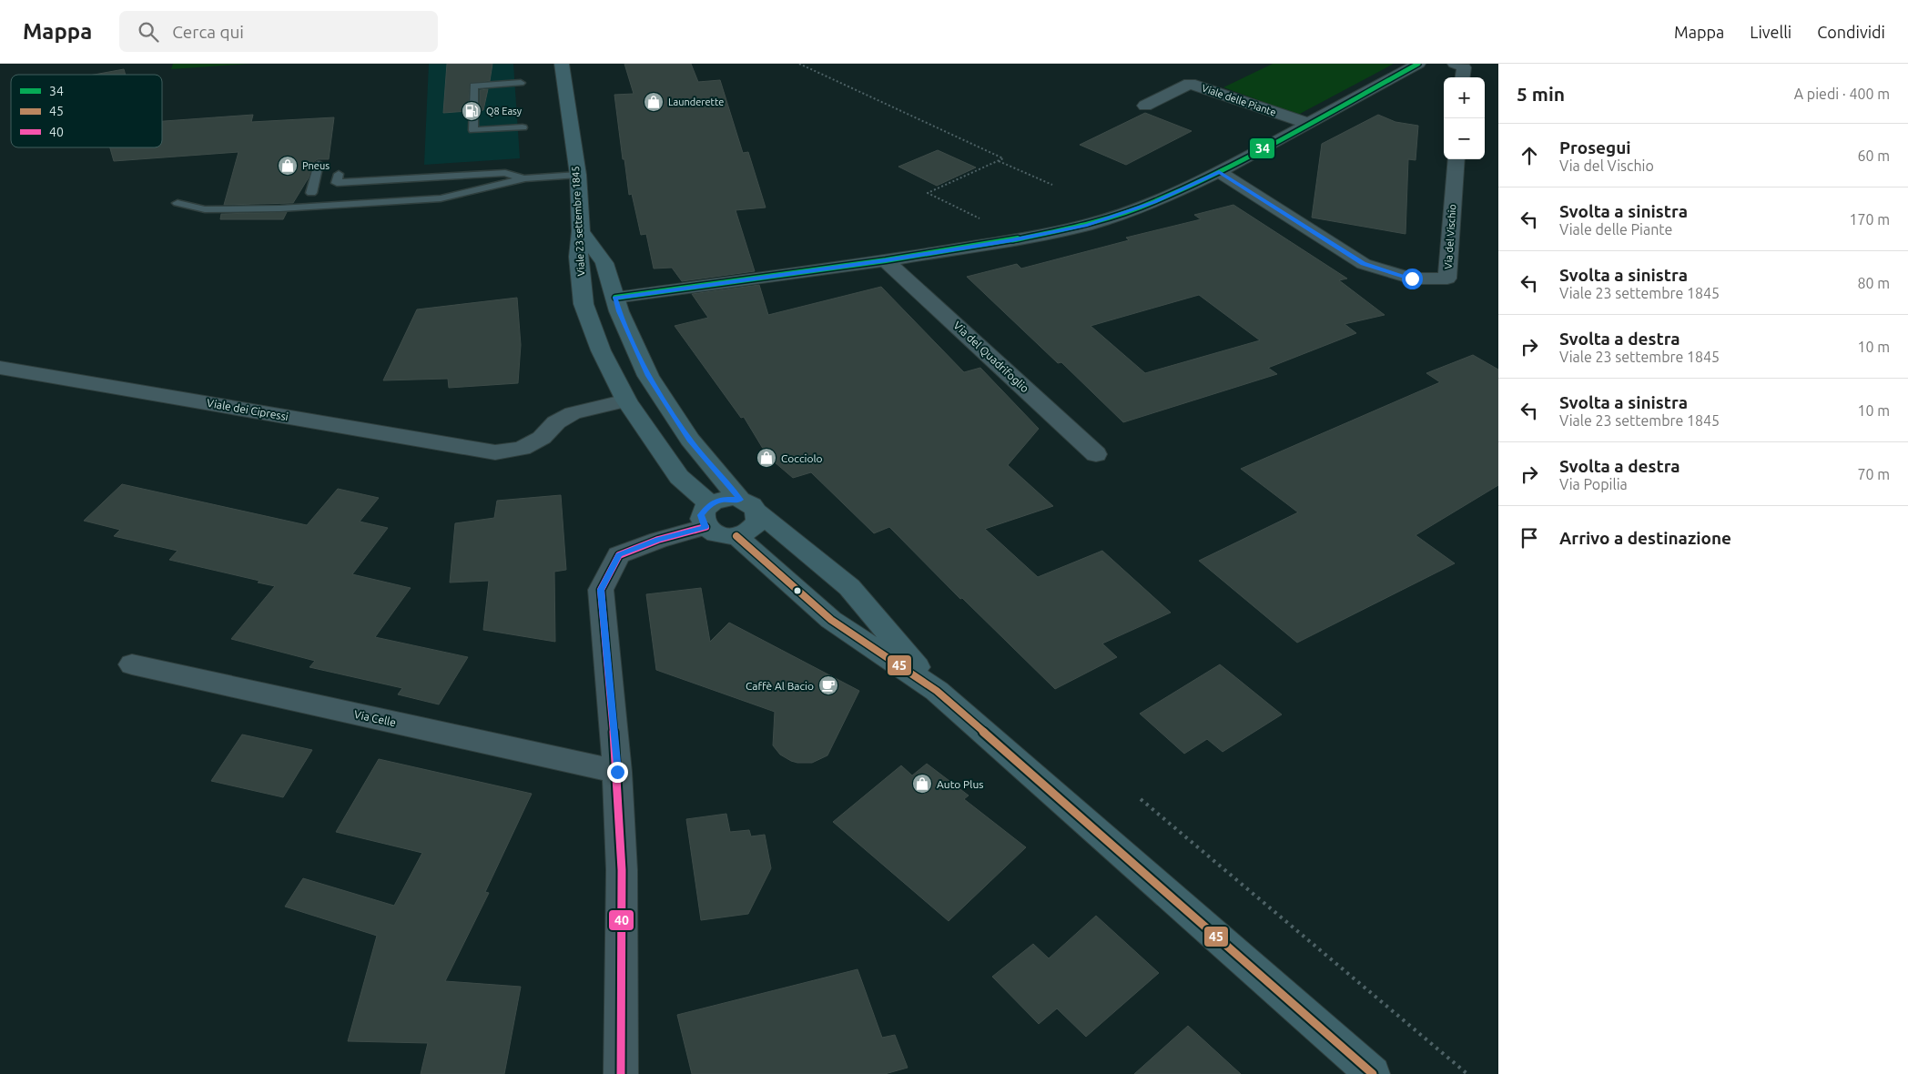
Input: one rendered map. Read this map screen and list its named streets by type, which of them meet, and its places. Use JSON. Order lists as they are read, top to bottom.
{
  "streets": {
    "main road": ["Viale 23 settembre 1845"],
    "street": [
      "Viale delle Piante",
      "Via del Vischio",
      "Via del Quadrifoglio",
      "Viale dei Cipressi",
      "Via Celle"
    ]
  },
  "crossings": [
    ["Viale 23 settembre 1845", "Viale dei Cipressi"]
  ],
  "places": {
    "shop": [
      "Launderette",
      "Pneus",
      "Cocciolo",
      "Auto Plus"
    ],
    "fuel station": ["Q8 Easy"],
    "cafe": ["Caffè Al Bacio"]
  },
  "lines": ["transit line 34", "transit line 40", "transit line 45"],
  "legend": ["34", "45", "40"],
  "page": {
    "header": "Mappa",
    "search": "Cerca qui",
    "nav": ["Mappa", "Livelli", "Condividi"],
    "heading": ["5 min", "A piedi · 400 m"],
    "map_buttons": ["+", "−"],
    "list": [
      ["Prosegui", "Via del Vischio", "60 m"],
      ["Svolta a sinistra", "Viale delle Piante", "170 m"],
      ["Svolta a sinistra", "Viale 23 settembre 1845", "80 m"],
      ["Svolta a destra", "Viale 23 settembre 1845", "10 m"],
      ["Svolta a sinistra", "Viale 23 settembre 1845", "10 m"],
      ["Svolta a destra", "Via Popilia", "70 m"],
      "Arrivo a destinazione"
    ]
  }
}
